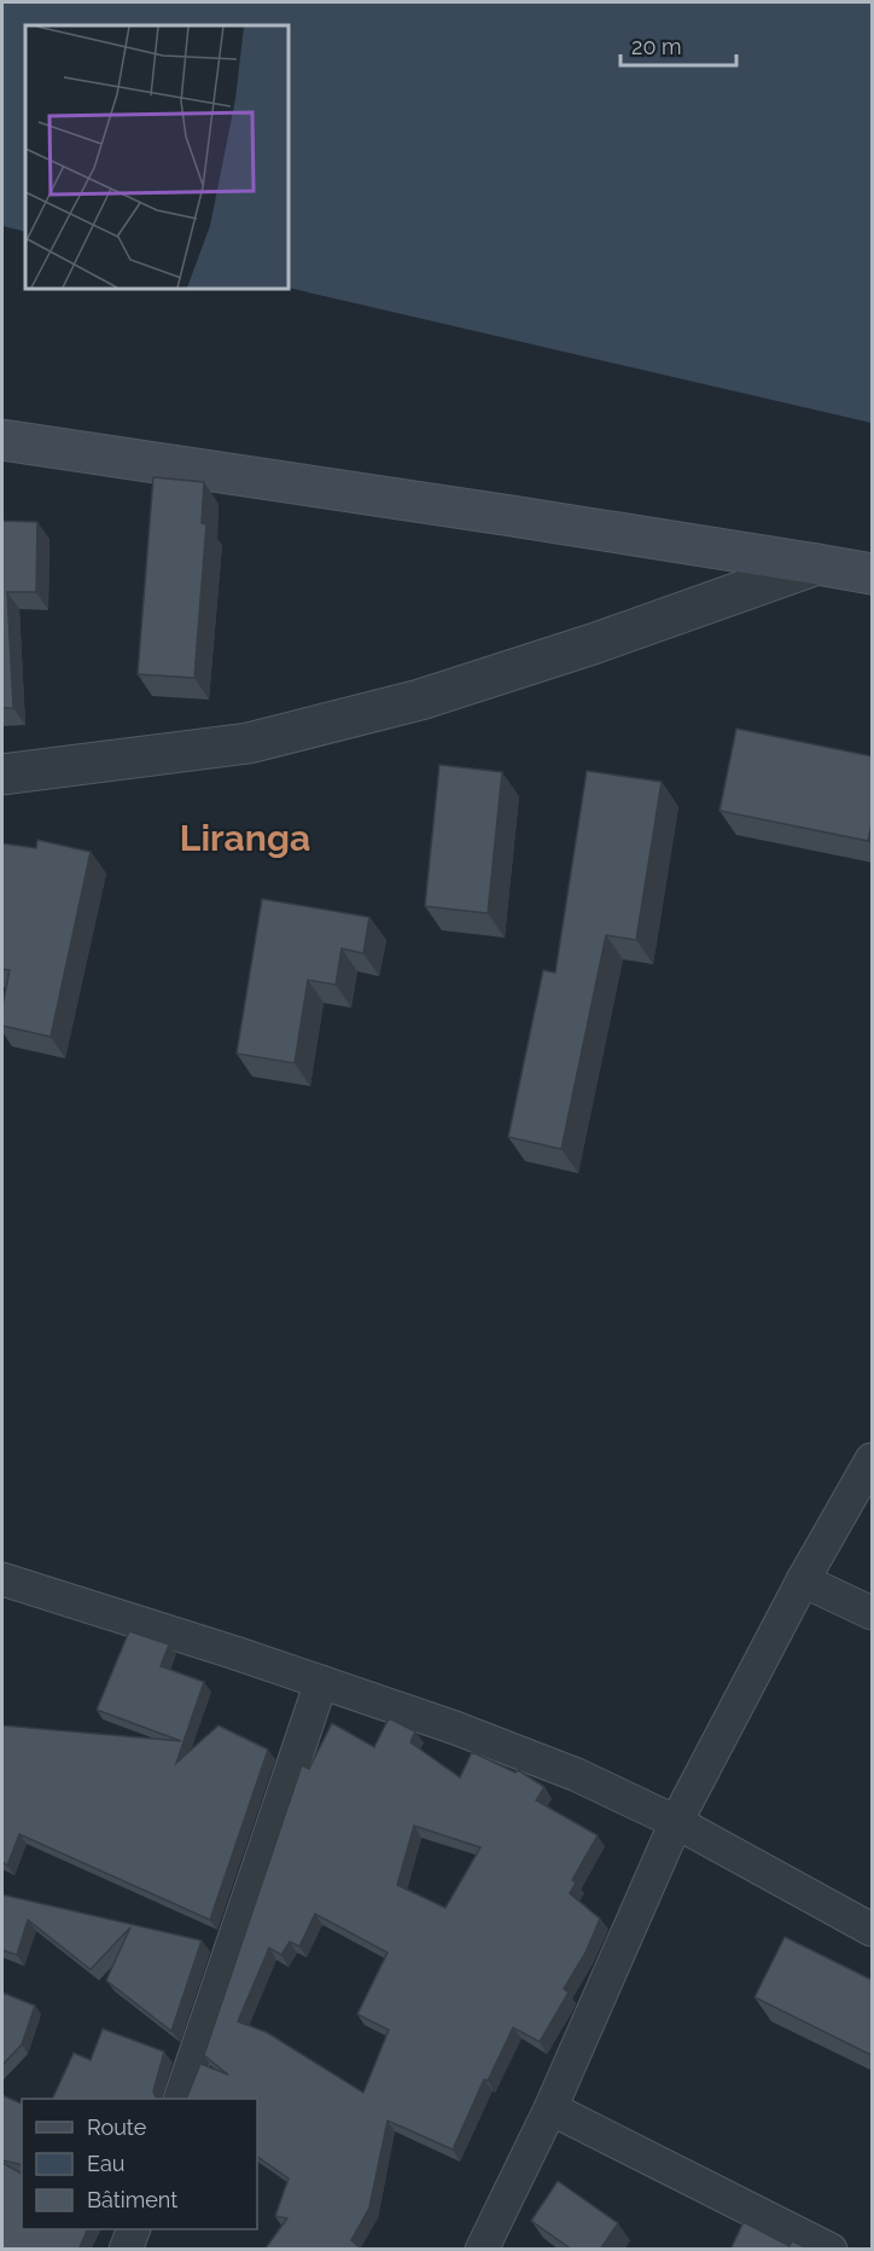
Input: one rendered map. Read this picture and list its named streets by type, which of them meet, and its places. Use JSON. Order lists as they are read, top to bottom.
{
  "districts": ["Liranga"],
  "legend": ["Route", "Eau", "Bâtiment"],
  "scale_bar": "20 m"
}
